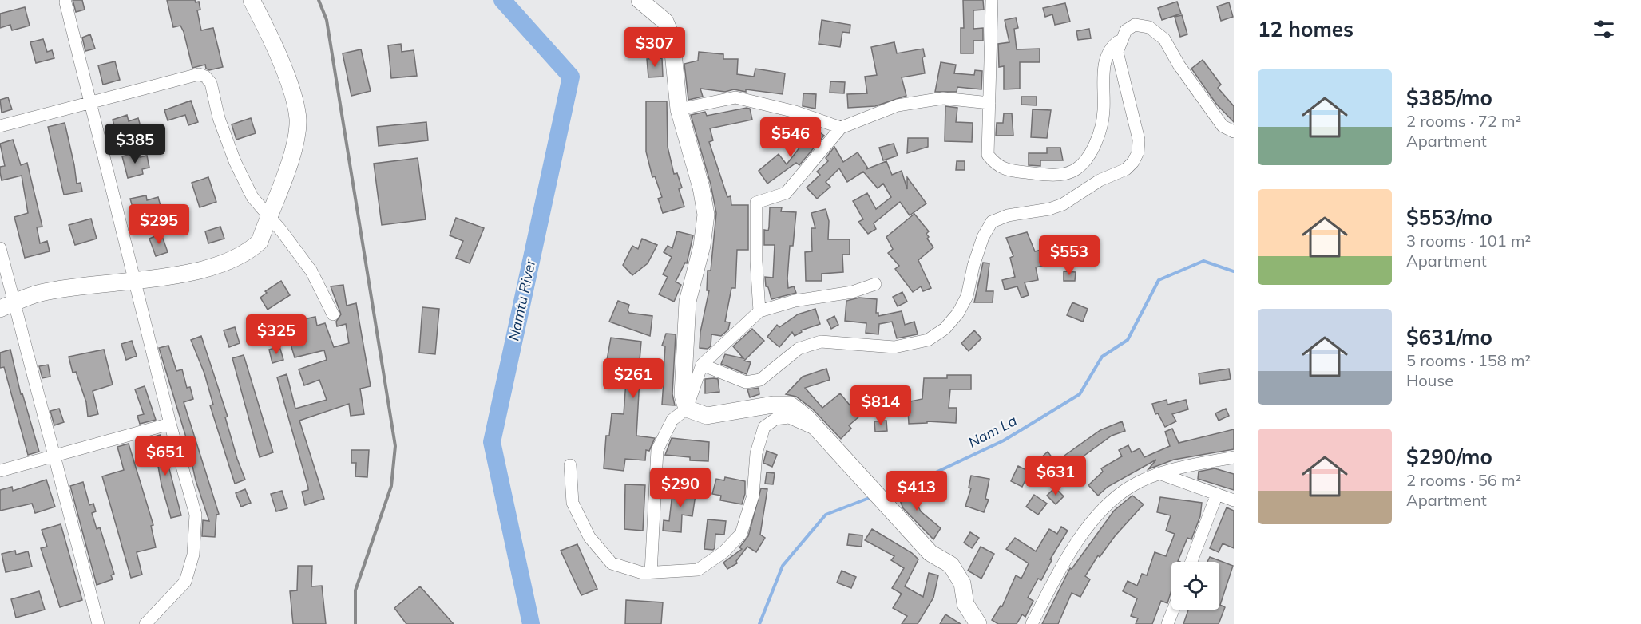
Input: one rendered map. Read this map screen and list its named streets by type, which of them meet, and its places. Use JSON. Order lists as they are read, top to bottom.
{
  "water": ["Namtu River", "Nam La"],
  "page": {
    "heading": "12 homes",
    "price": [
      "$307",
      "$546",
      "$385",
      "$295",
      "$553",
      "$325",
      "$261",
      "$814",
      "$651",
      "$631",
      "$290",
      "$413"
    ],
    "list": [
      {
        "name": "$385/mo",
        "note": "2 rooms · 72 m² · Apartment"
      },
      {
        "name": "$553/mo",
        "note": "3 rooms · 101 m² · Apartment"
      },
      {
        "name": "$631/mo",
        "note": "5 rooms · 158 m² · House"
      },
      {
        "name": "$290/mo",
        "note": "2 rooms · 56 m² · Apartment"
      }
    ]
  }
}
